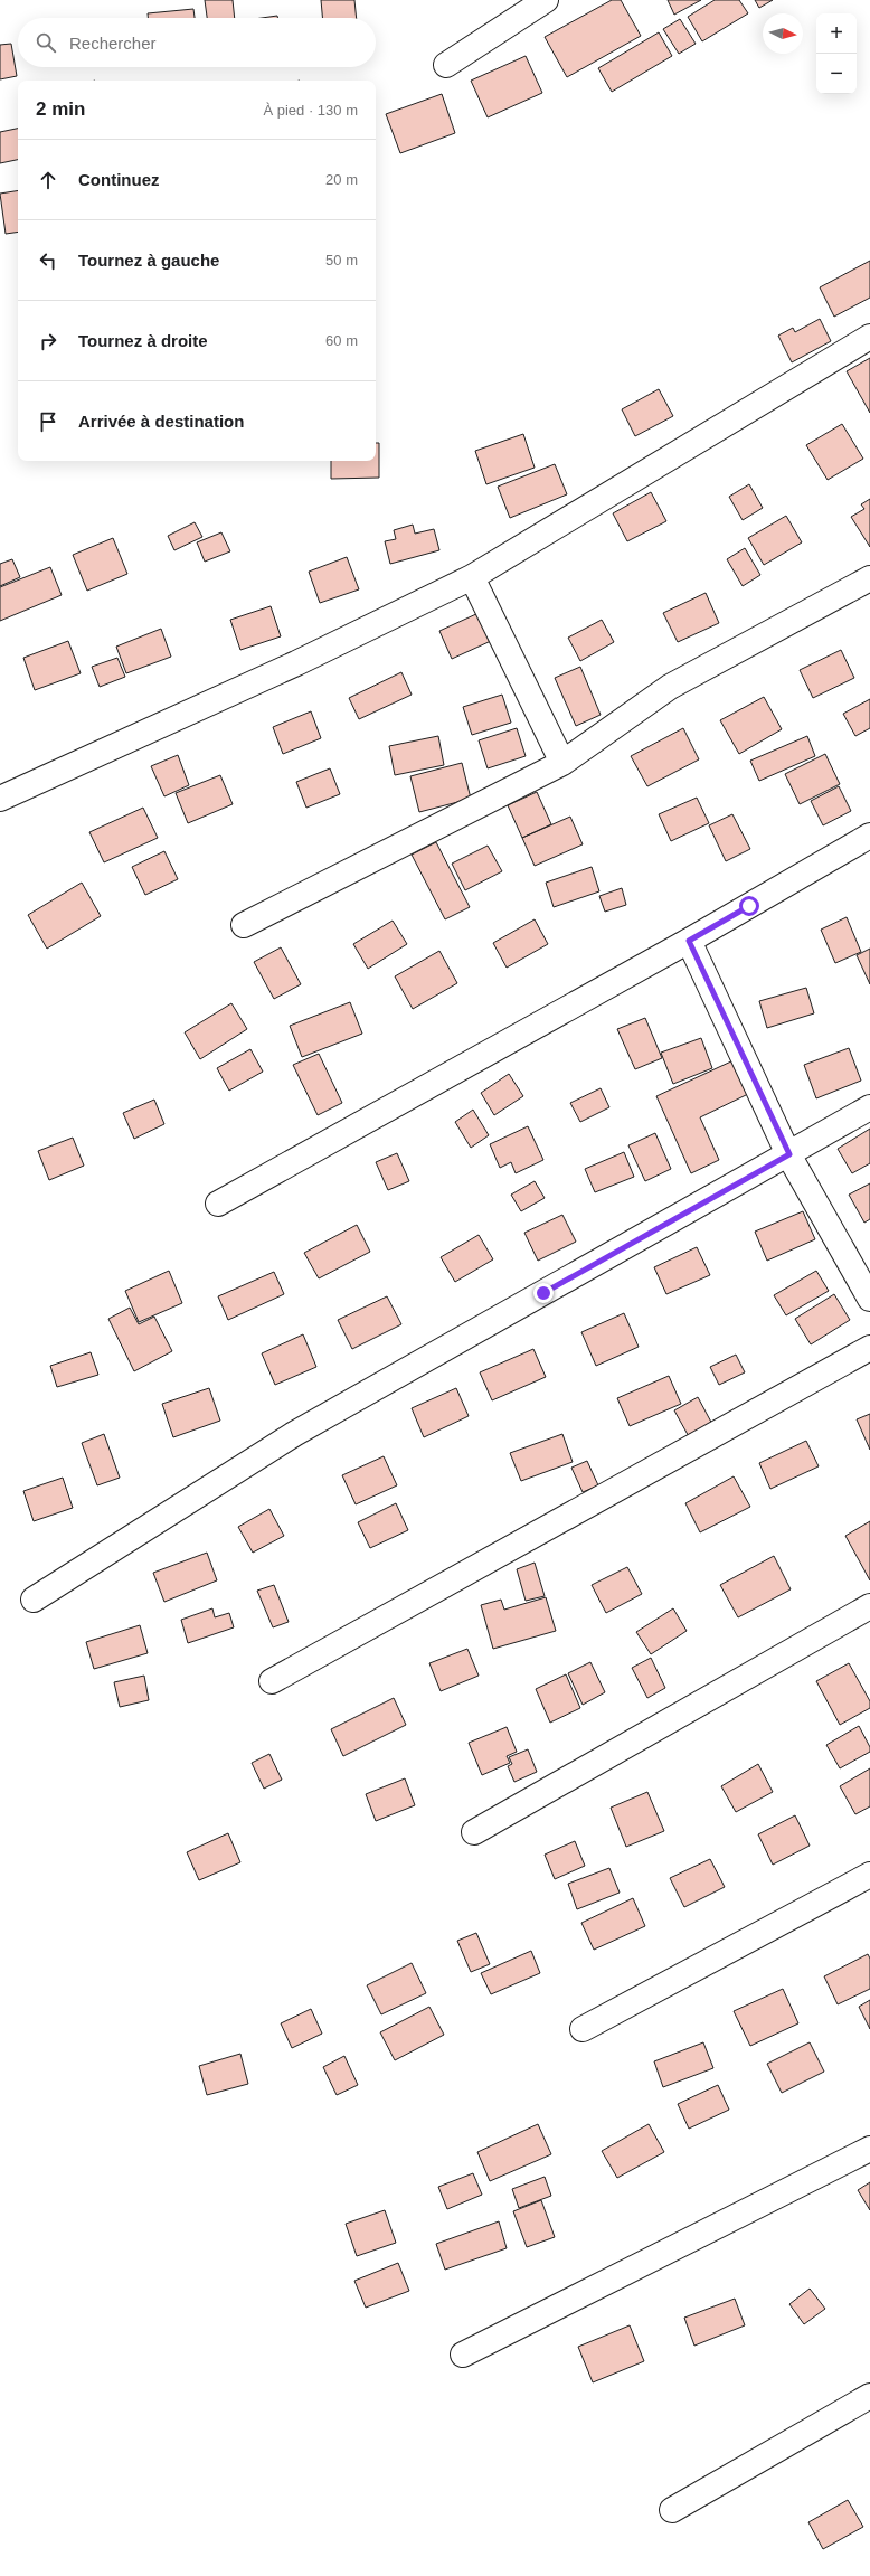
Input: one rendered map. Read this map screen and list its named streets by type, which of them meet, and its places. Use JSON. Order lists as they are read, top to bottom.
{
  "north": "right",
  "page": {
    "map_buttons": ["+", "−"],
    "search": "Rechercher",
    "heading": ["2 min", "À pied · 130 m"],
    "list": [
      ["Continuez", "20 m"],
      ["Tournez à gauche", "50 m"],
      ["Tournez à droite", "60 m"],
      "Arrivée à destination"
    ]
  }
}
